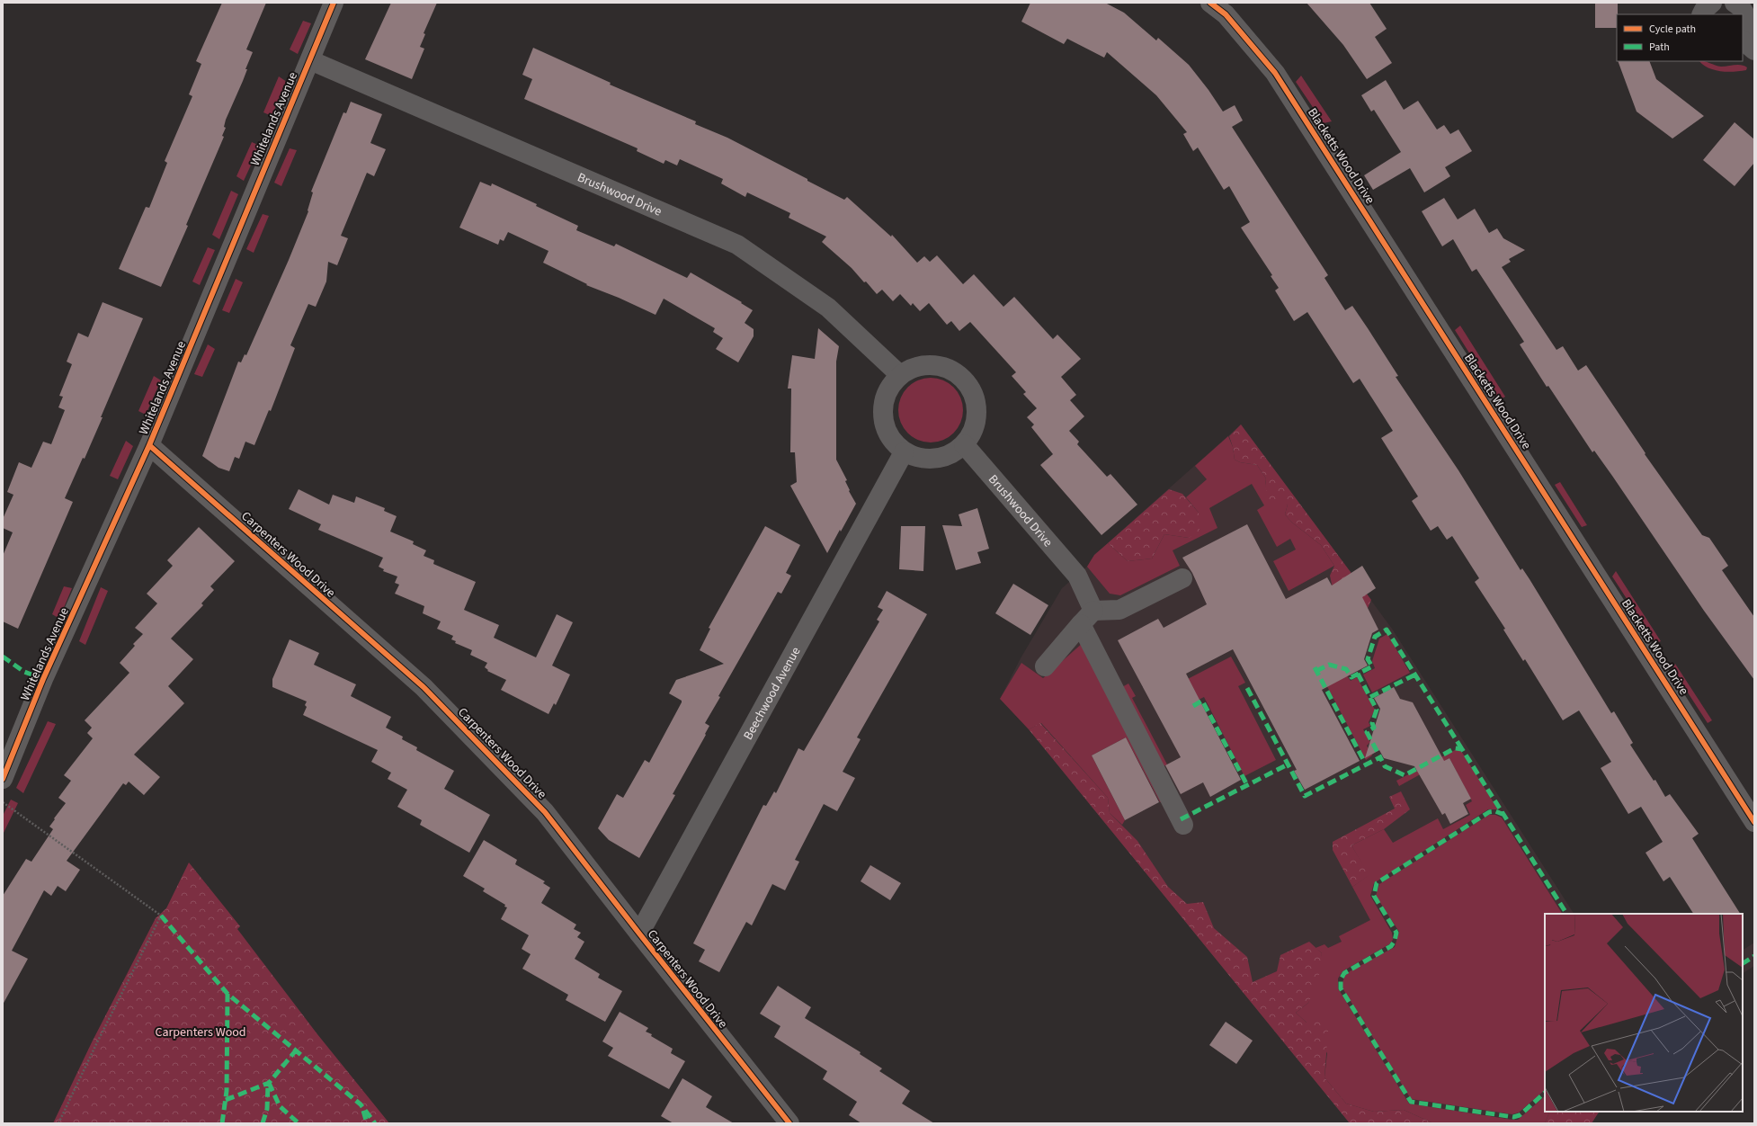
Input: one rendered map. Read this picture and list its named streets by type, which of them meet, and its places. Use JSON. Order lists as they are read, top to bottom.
{
  "streets": {
    "street": [
      "Whitelands Avenue",
      "Blacketts Wood Drive",
      "Brushwood Drive",
      "Carpenters Wood Drive",
      "Beechwood Avenue"
    ]
  },
  "crossings": [
    ["Whitelands Avenue", "Brushwood Drive"],
    ["Whitelands Avenue", "Carpenters Wood Drive"],
    ["Brushwood Drive", "Beechwood Avenue"],
    ["Carpenters Wood Drive", "Beechwood Avenue"]
  ],
  "parks": ["Carpenters Wood"],
  "legend": ["Cycle path", "Path"]
}
